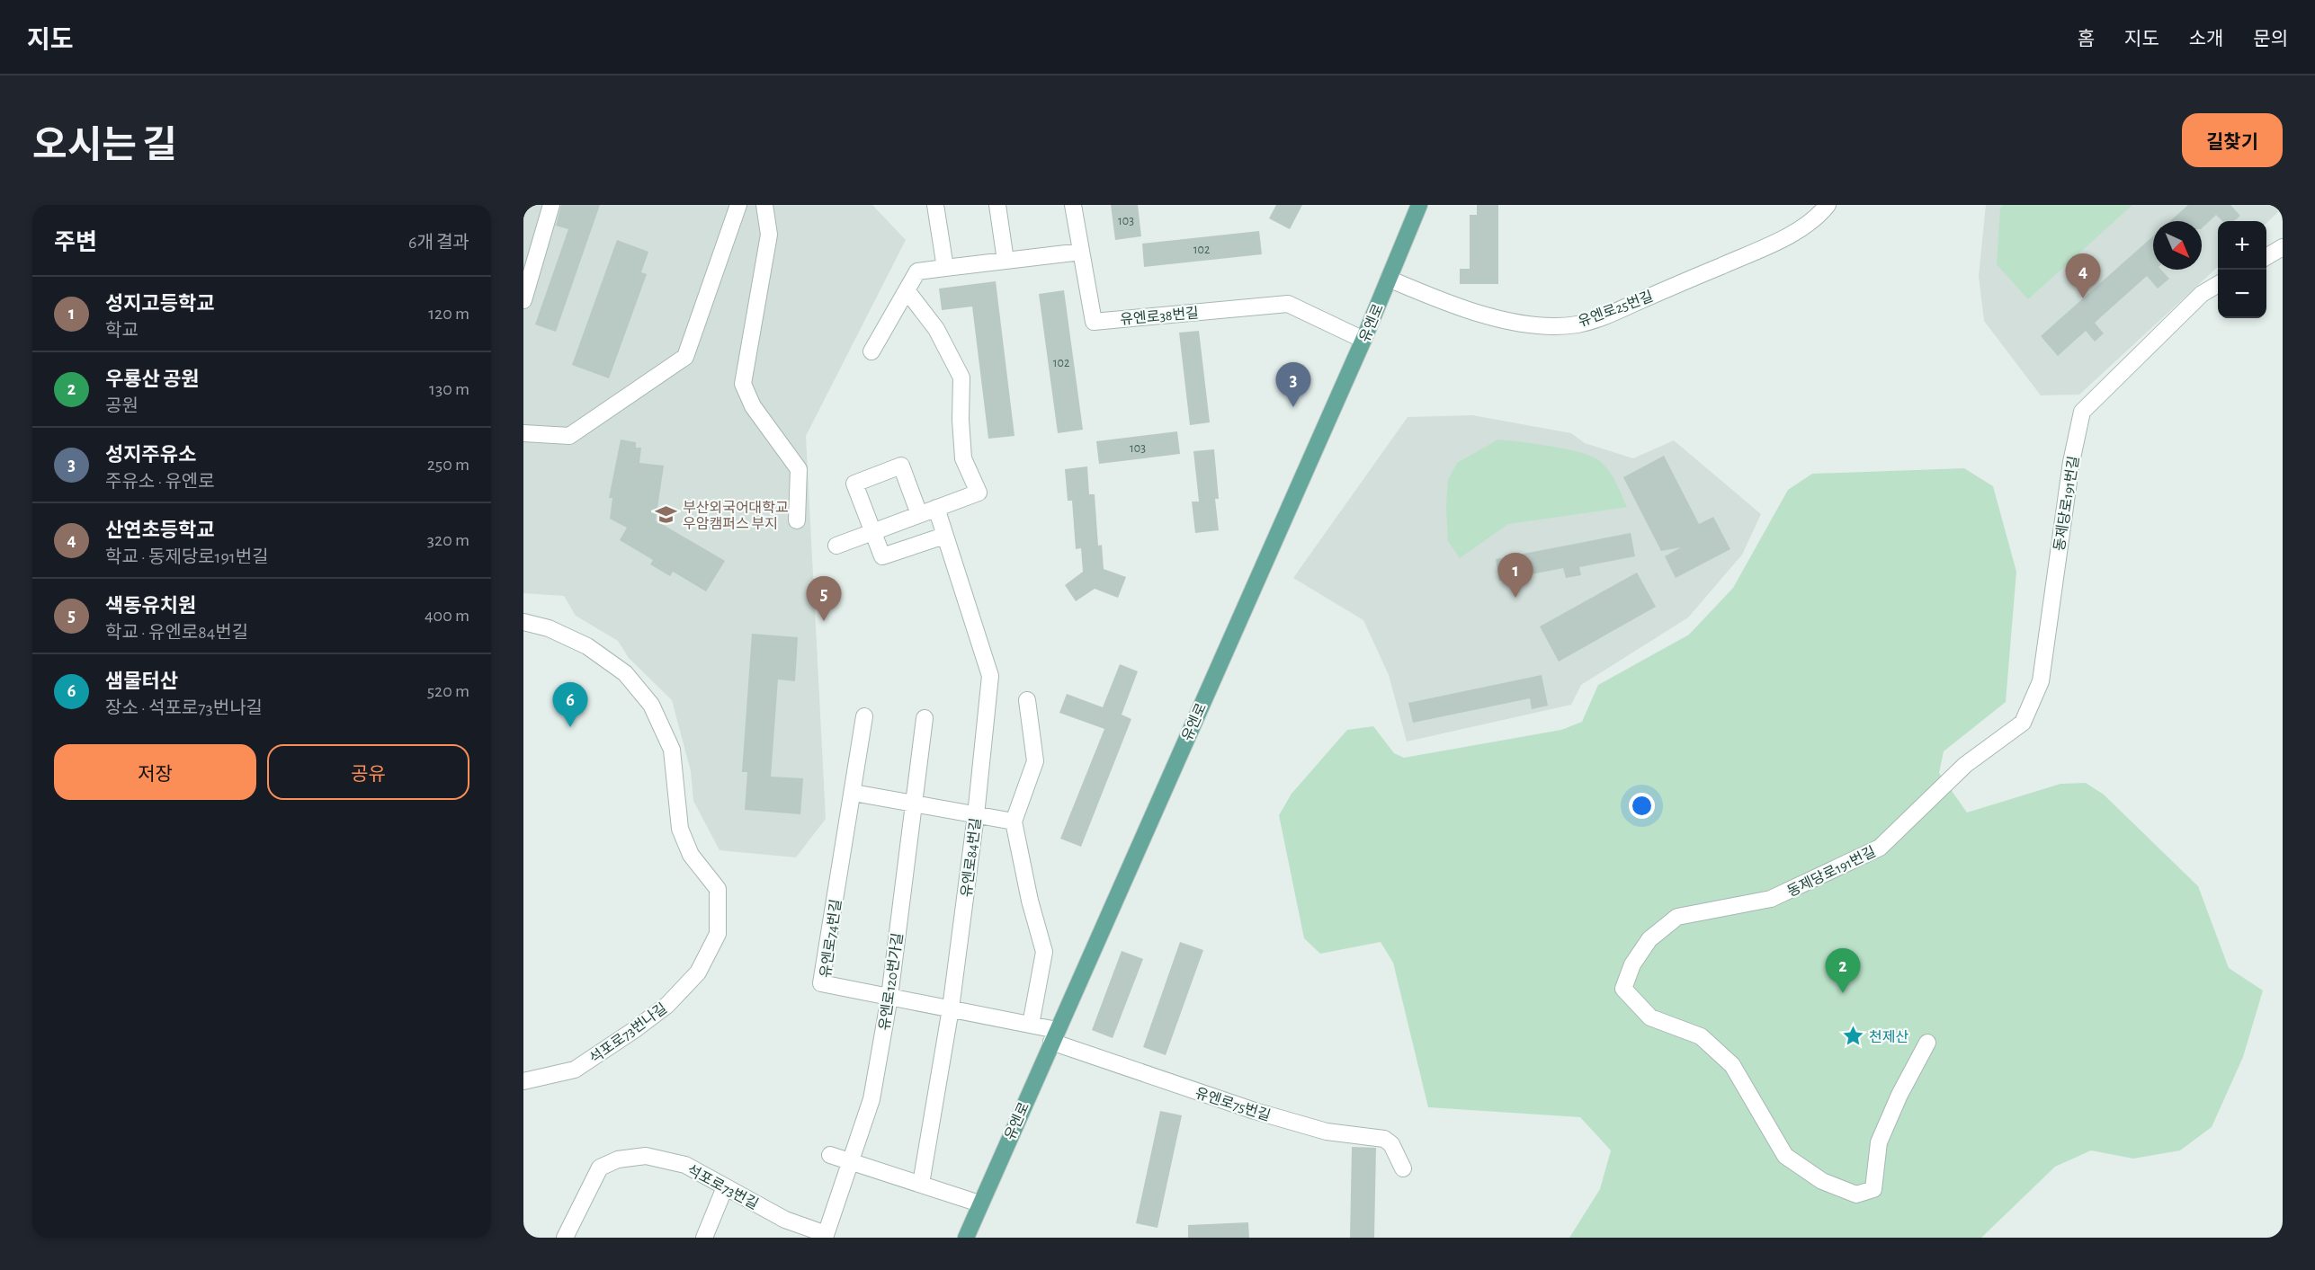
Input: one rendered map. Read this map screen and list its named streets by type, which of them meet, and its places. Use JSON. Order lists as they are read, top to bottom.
{
  "streets": {
    "main road": ["유엔로"],
    "street": [
      "유엔로25번길",
      "유엔로38번길",
      "동제당로191번길",
      "유엔로84번길",
      "유엔로74번길",
      "유엔로120번가길",
      "석포로73번나길",
      "유엔로75번길",
      "석포로73번길"
    ]
  },
  "crossings": [
    ["유엔로25번길", "유엔로"],
    ["유엔로38번길", "유엔로"],
    ["유엔로", "유엔로74번길"],
    ["유엔로", "유엔로75번길"],
    ["유엔로84번길", "유엔로74번길"],
    ["유엔로74번길", "유엔로120번가길"],
    ["유엔로74번길", "유엔로75번길"],
    ["유엔로120번가길", "석포로73번길"]
  ],
  "places": {
    "school or university": ["부산외국어대학교 우암캠퍼스 부지"],
    "place": ["천제산"]
  },
  "house_numbers": [
    "103",
    "102",
    "102",
    "103"
  ],
  "north": "bottom right",
  "page": {
    "header": "지도",
    "nav": [
      "홈",
      "지도",
      "소개",
      "문의"
    ],
    "title": "오시는 길",
    "buttons": [
      "길찾기",
      ["저장", "공유"]
    ],
    "heading": ["주변", "6개 결과"],
    "map_buttons": ["+", "−"],
    "pins": [
      "4",
      "3",
      "1",
      "5",
      "6",
      "2"
    ],
    "list": [
      {
        "mark": "1",
        "name": "성지고등학교",
        "note": "학교",
        "value": "120 m"
      },
      {
        "mark": "2",
        "name": "우룡산 공원",
        "note": "공원",
        "value": "130 m"
      },
      {
        "mark": "3",
        "name": "성지주유소",
        "note": "주유소 · 유엔로",
        "value": "250 m"
      },
      {
        "mark": "4",
        "name": "산연초등학교",
        "note": "학교 · 동제당로191번길",
        "value": "320 m"
      },
      {
        "mark": "5",
        "name": "색동유치원",
        "note": "학교 · 유엔로84번길",
        "value": "400 m"
      },
      {
        "mark": "6",
        "name": "샘물터산",
        "note": "장소 · 석포로73번나길",
        "value": "520 m"
      }
    ]
  }
}
